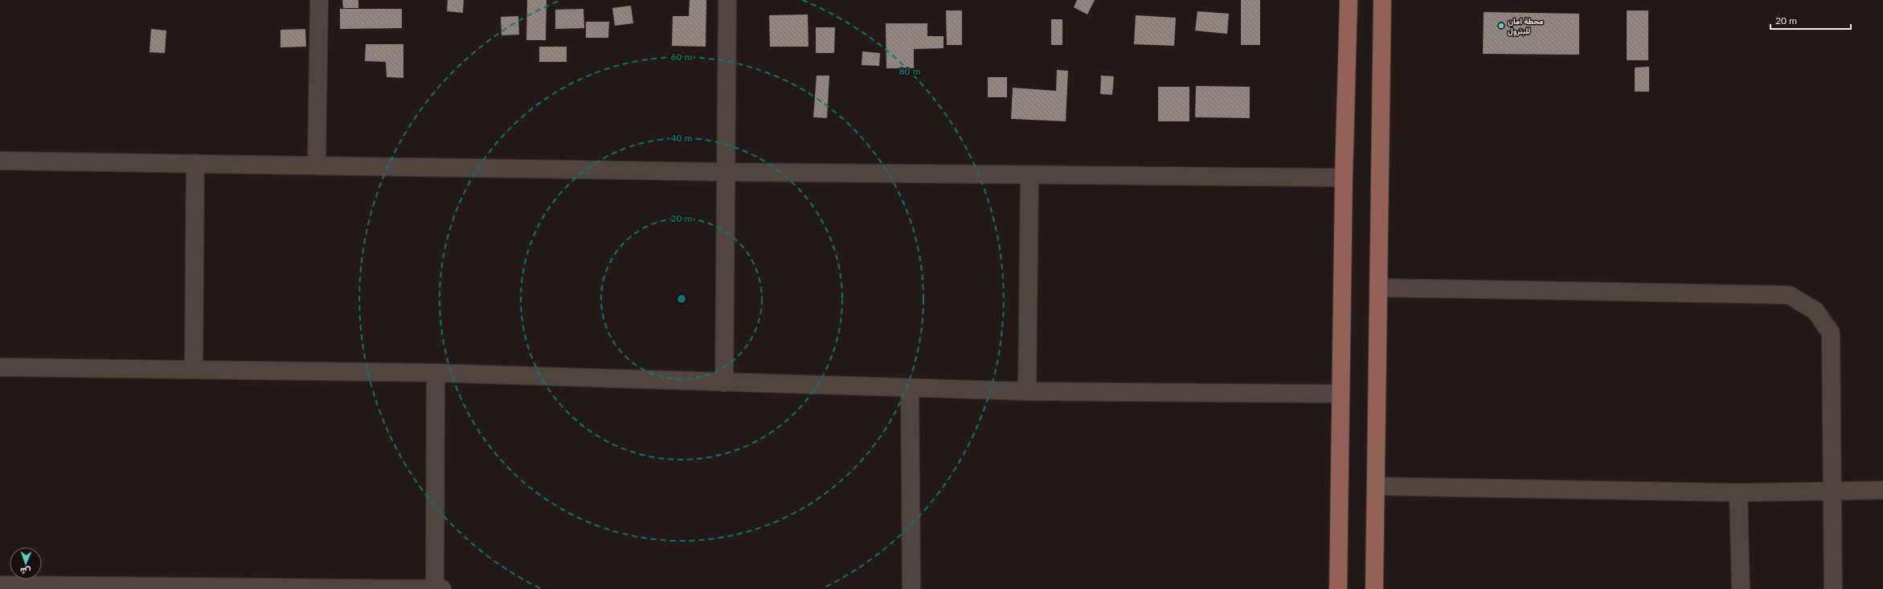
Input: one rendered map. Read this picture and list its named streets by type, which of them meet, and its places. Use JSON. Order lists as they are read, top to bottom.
{
  "places": ["محطة امان للبترول"],
  "scale_bar": "20 m",
  "north": "bottom",
  "rings": [
    "60 m",
    "80 m",
    "40 m",
    "20 m"
  ]
}
